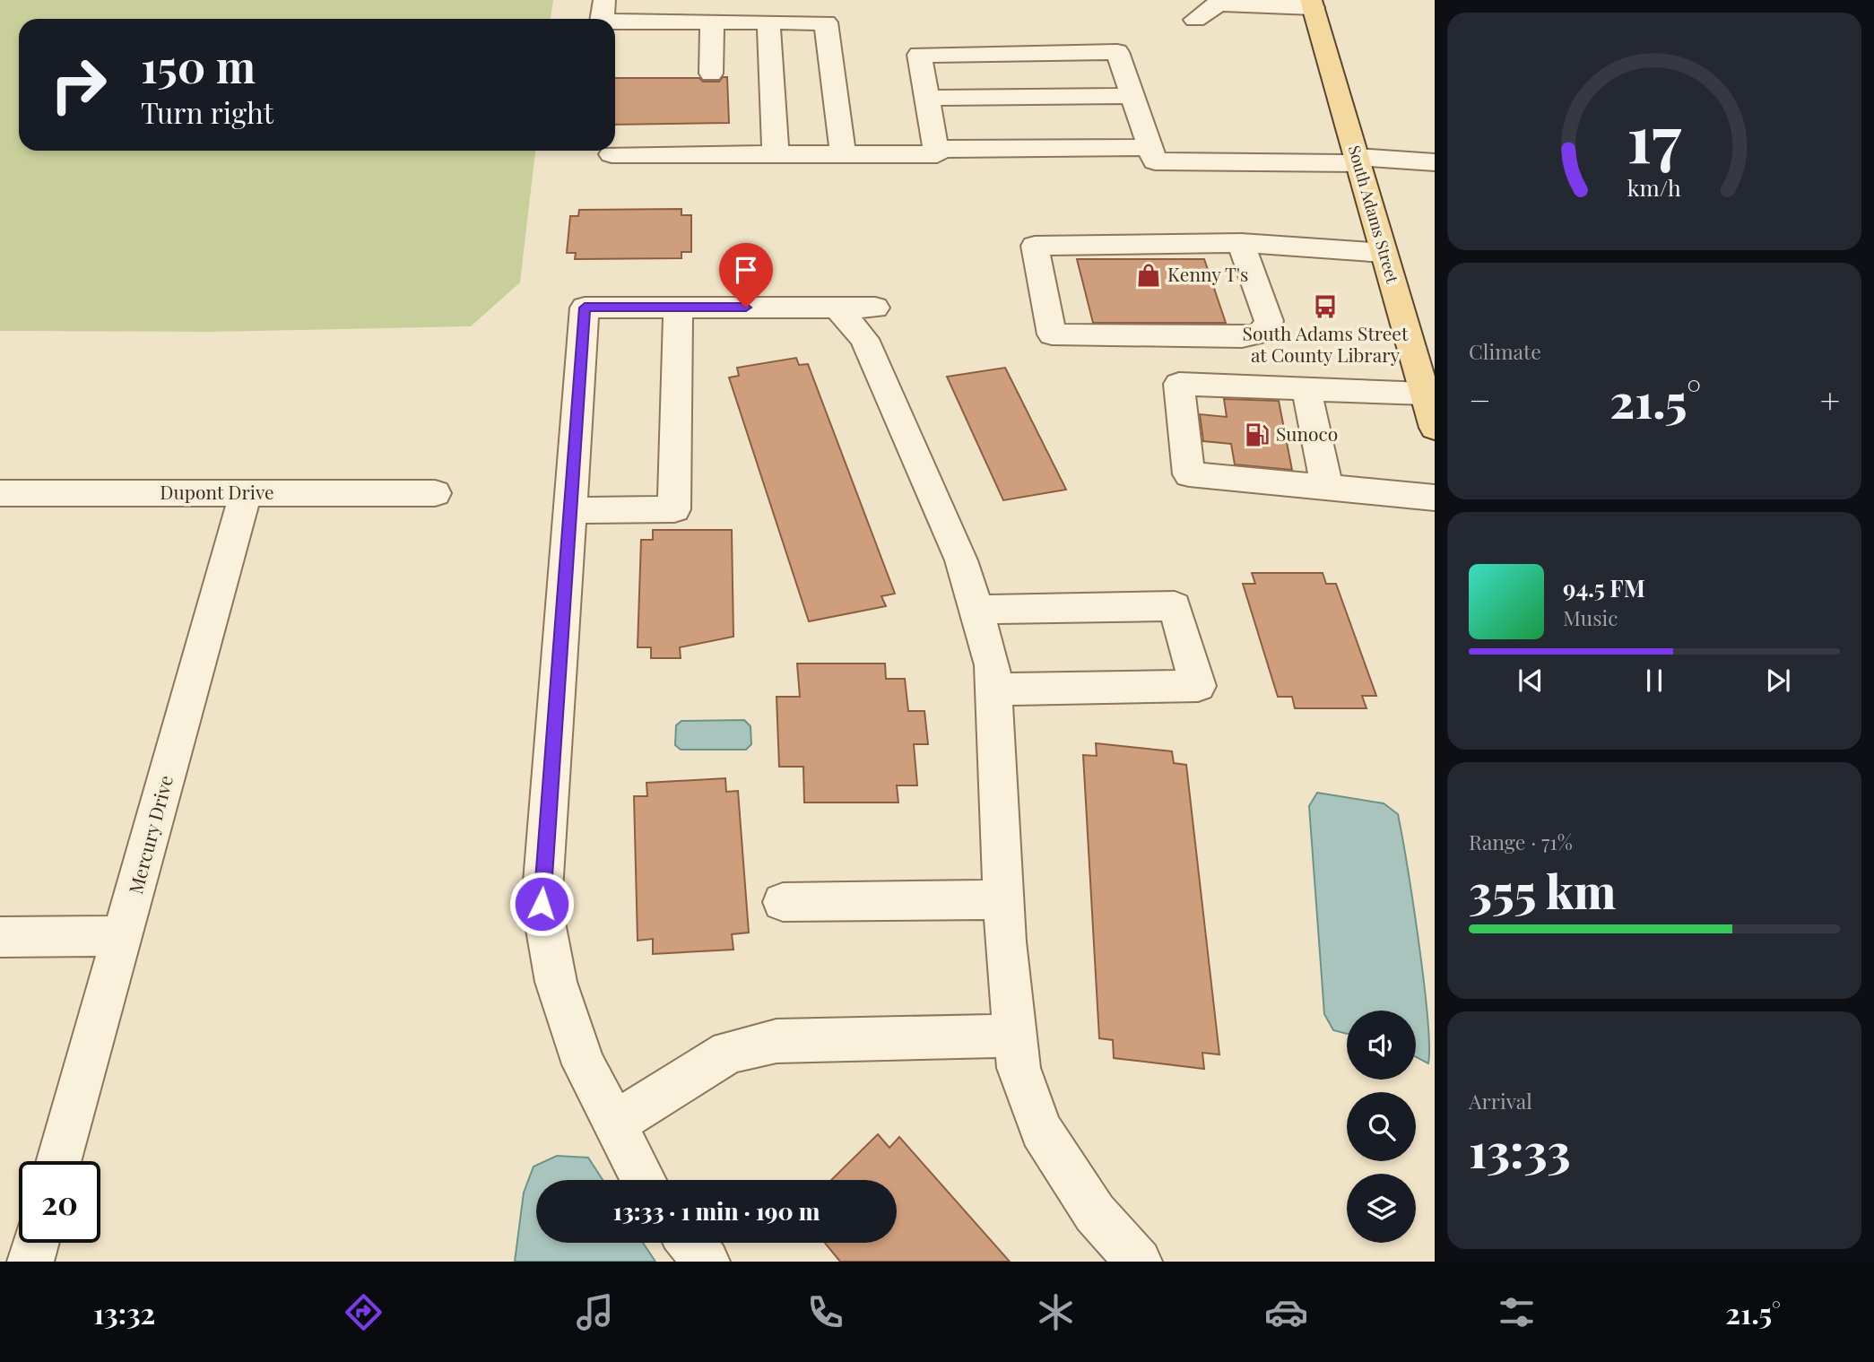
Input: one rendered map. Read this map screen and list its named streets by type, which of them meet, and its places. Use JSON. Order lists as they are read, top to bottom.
{
  "streets": {
    "main road": ["South Adams Street"],
    "street": ["Dupont Drive", "Mercury Drive"]
  },
  "crossings": [
    ["Dupont Drive", "Mercury Drive"]
  ],
  "places": {
    "shop": ["Kenny T's"],
    "bus stop": ["South Adams Street at County Library"],
    "fuel station": ["Sunoco"]
  },
  "page": {
    "turn": ["150 m", "Turn right"],
    "tile": [
      "Climate",
      ["Range · 71%", "355 km"],
      ["Arrival", "13:33"]
    ],
    "heat": ["−", "21.5°", "+"],
    "song": ["94.5 FM", "Music"],
    "limit": "20",
    "trip": "13:33 · 1 min · 190 m",
    "tabs": ["13:32", "21.5°"],
    "gauge": ["17", "km/h"]
  }
}
